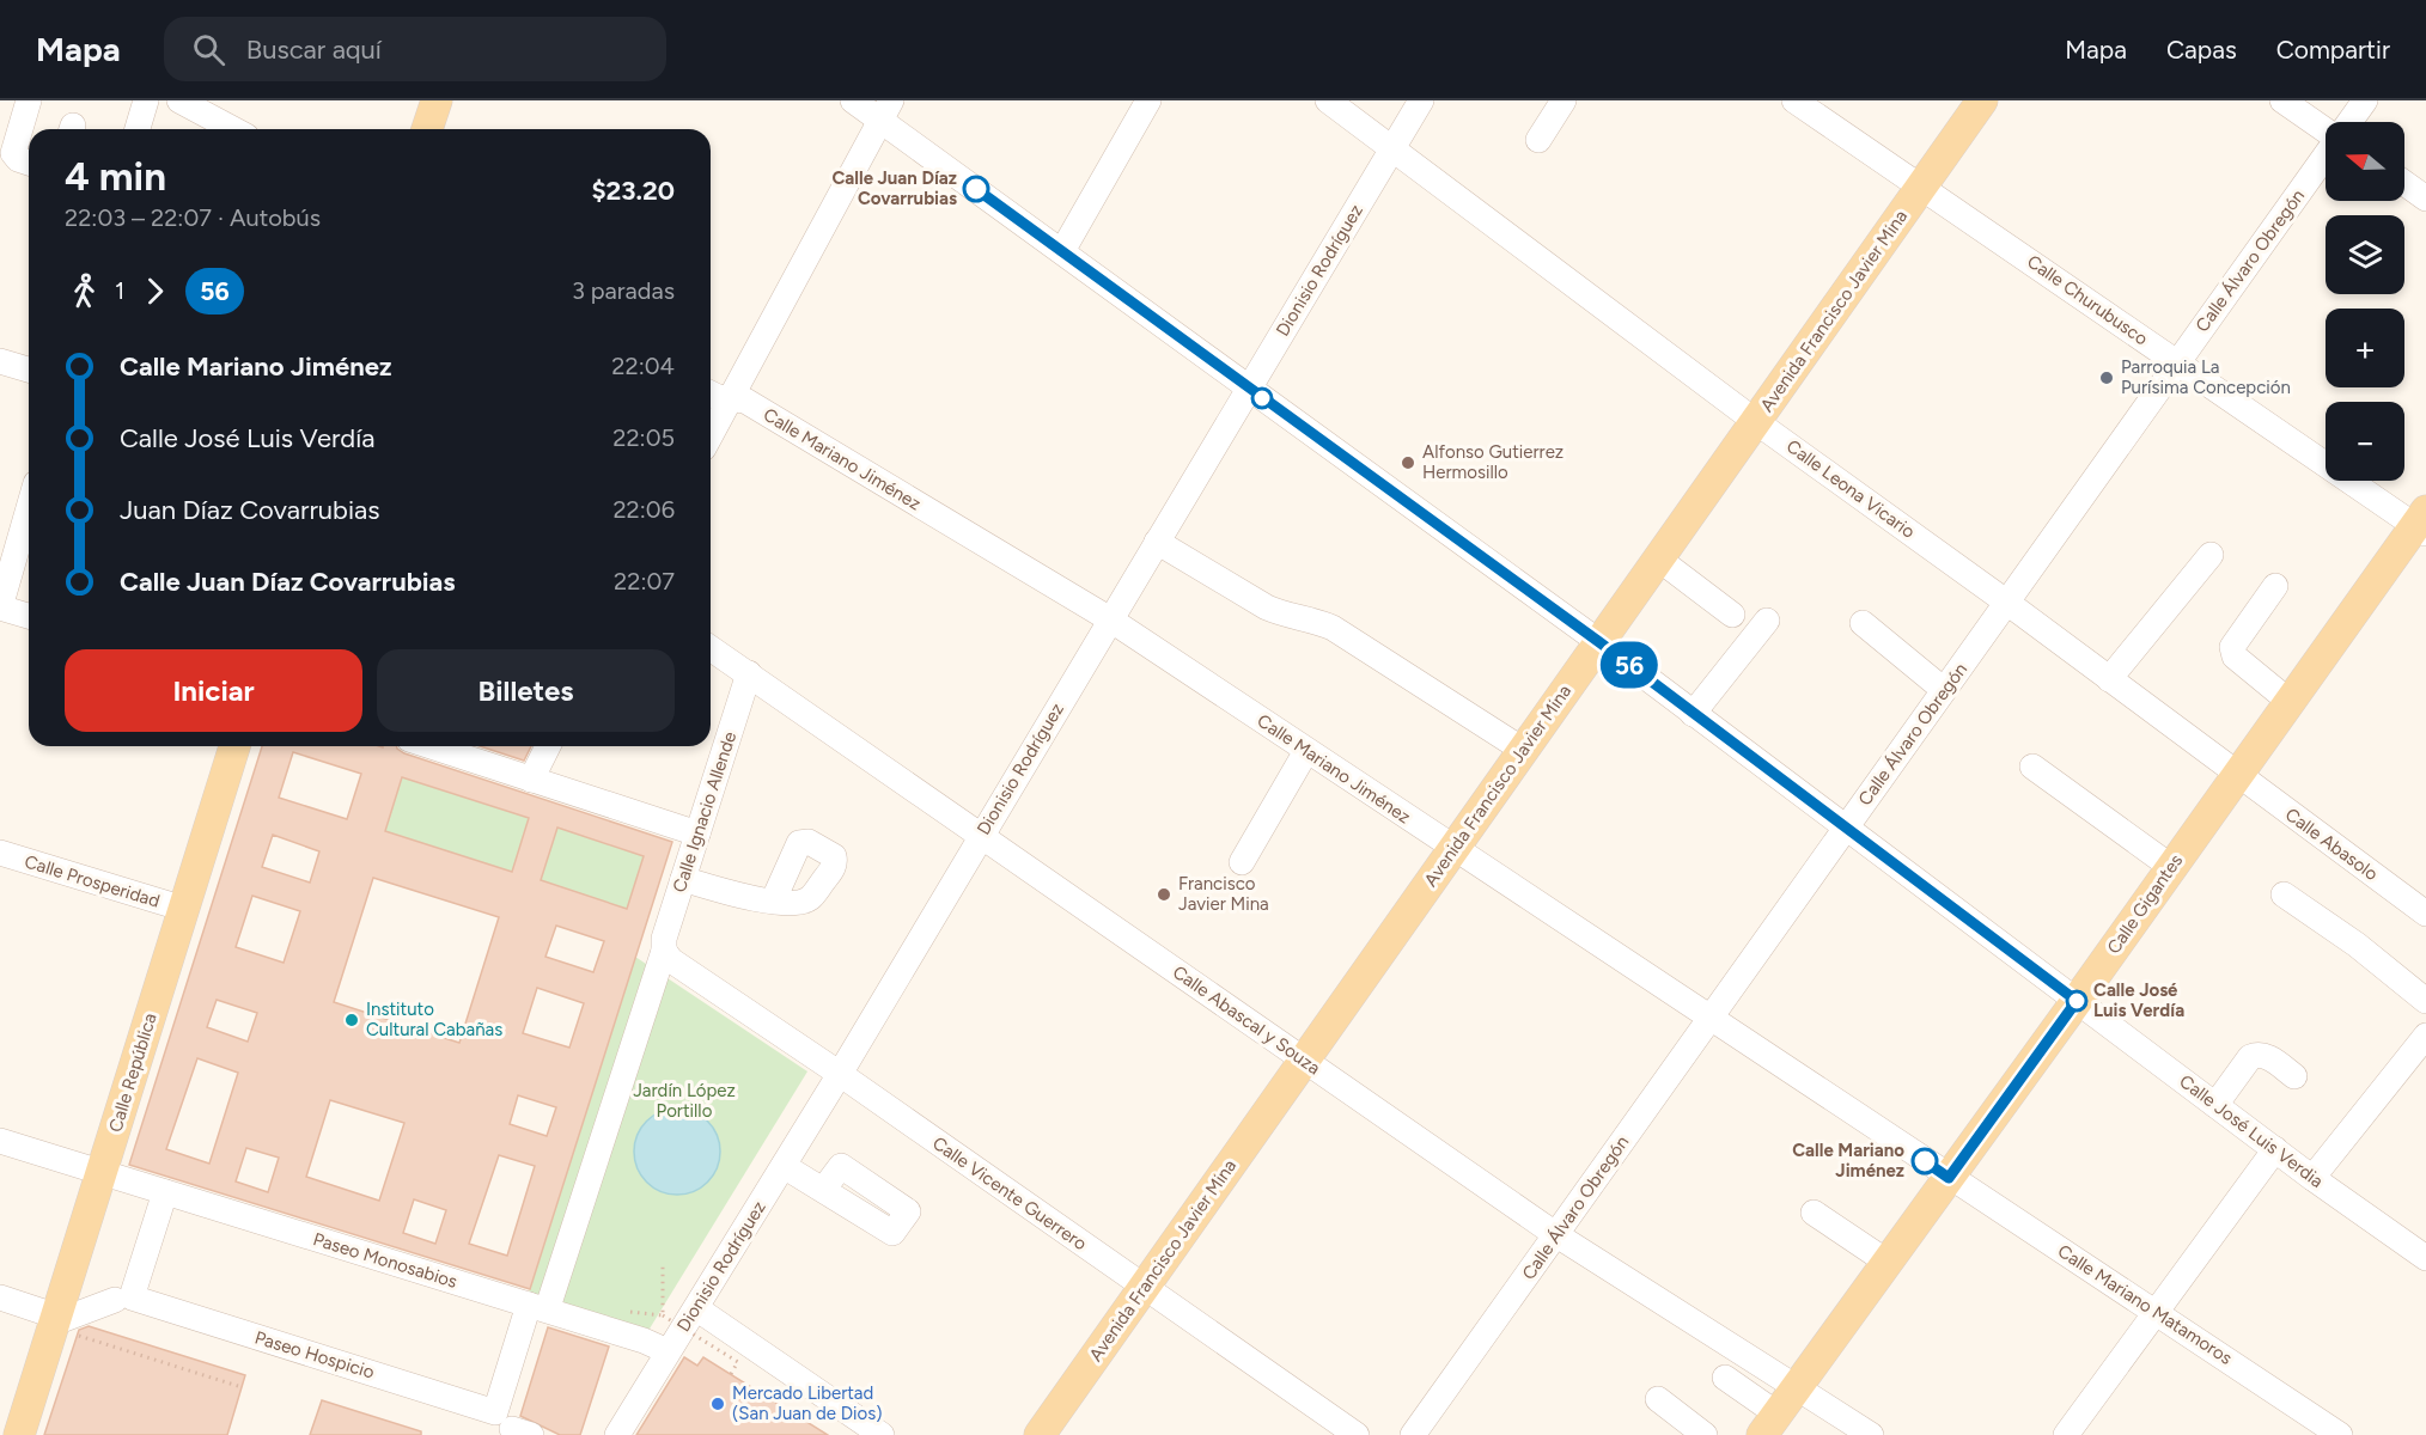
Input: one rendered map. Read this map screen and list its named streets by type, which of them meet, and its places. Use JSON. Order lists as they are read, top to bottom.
{
  "streets": {
    "main road": ["Avenida Francisco Javier Mina", "Calle Gigantes", "Calle República"],
    "street": [
      "Calle Álvaro Obregón",
      "Dionisio Rodríguez",
      "Calle Churubusco",
      "Calle Mariano Jiménez",
      "Calle Leona Vicario",
      "Calle Ignacio Allende",
      "Calle Abasolo",
      "Calle Prosperidad",
      "Calle Abascal y Souza",
      "Calle José Luis Verdia",
      "Calle Vicente Guerrero",
      "Paseo Monosabios",
      "Calle Mariano Matamoros",
      "Paseo Hospicio"
    ]
  },
  "crossings": [
    ["Calle Álvaro Obregón", "Calle Churubusco"],
    ["Calle Álvaro Obregón", "Calle Mariano Jiménez"],
    ["Calle Álvaro Obregón", "Calle Leona Vicario"],
    ["Calle Álvaro Obregón", "Calle Abascal y Souza"],
    ["Dionisio Rodríguez", "Calle Mariano Jiménez"],
    ["Dionisio Rodríguez", "Calle Leona Vicario"],
    ["Dionisio Rodríguez", "Calle Abascal y Souza"],
    ["Dionisio Rodríguez", "Calle Vicente Guerrero"],
    ["Dionisio Rodríguez", "Paseo Monosabios"],
    ["Calle Churubusco", "Avenida Francisco Javier Mina"],
    ["Calle Churubusco", "Calle Gigantes"],
    ["Avenida Francisco Javier Mina", "Calle Mariano Jiménez"],
    ["Avenida Francisco Javier Mina", "Calle Leona Vicario"],
    ["Avenida Francisco Javier Mina", "Calle Abascal y Souza"],
    ["Avenida Francisco Javier Mina", "Calle Vicente Guerrero"],
    ["Calle Mariano Jiménez", "Calle Gigantes"],
    ["Calle Mariano Jiménez", "Calle Mariano Matamoros"],
    ["Calle Leona Vicario", "Calle Abasolo"],
    ["Calle Leona Vicario", "Calle Gigantes"],
    ["Calle Ignacio Allende", "Calle Abascal y Souza"],
    ["Calle Ignacio Allende", "Calle Vicente Guerrero"],
    ["Calle Ignacio Allende", "Paseo Monosabios"],
    ["Calle Ignacio Allende", "Paseo Hospicio"],
    ["Calle Abasolo", "Calle Gigantes"],
    ["Calle Prosperidad", "Calle República"],
    ["Calle Gigantes", "Calle Abascal y Souza"],
    ["Calle Gigantes", "Calle José Luis Verdia"],
    ["Calle Gigantes", "Calle Mariano Matamoros"],
    ["Calle República", "Paseo Monosabios"],
    ["Paseo Monosabios", "Paseo Hospicio"]
  ],
  "parks": ["Jardín López Portillo"],
  "places": [
    "Calle Juan Díaz Covarrubias",
    "Parroquia La Purísima Concepción",
    "Alfonso Gutierrez Hermosillo",
    "Francisco Javier Mina",
    "Calle José Luis Verdía",
    "Instituto Cultural Cabañas",
    "Calle Mariano Jiménez",
    "Mercado Libertad (San Juan de Dios)"
  ],
  "lines": ["bus line 56"],
  "north": "left",
  "page": {
    "header": "Mapa",
    "search": "Buscar aquí",
    "nav": ["Mapa", "Capas", "Compartir"],
    "on_map": "56",
    "map_buttons": ["+", "−"],
    "heading": ["4 min", "22:03 – 22:07 · Autobús", "$23.20"],
    "legs": ["1", "56", "3 paradas"],
    "list": [
      {
        "name": "Calle Mariano Jiménez",
        "value": "22:04"
      },
      {
        "name": "Calle José Luis Verdía",
        "value": "22:05"
      },
      {
        "name": "Juan Díaz Covarrubias",
        "value": "22:06"
      },
      {
        "name": "Calle Juan Díaz Covarrubias",
        "value": "22:07"
      }
    ],
    "buttons": ["Iniciar", "Billetes"]
  }
}
